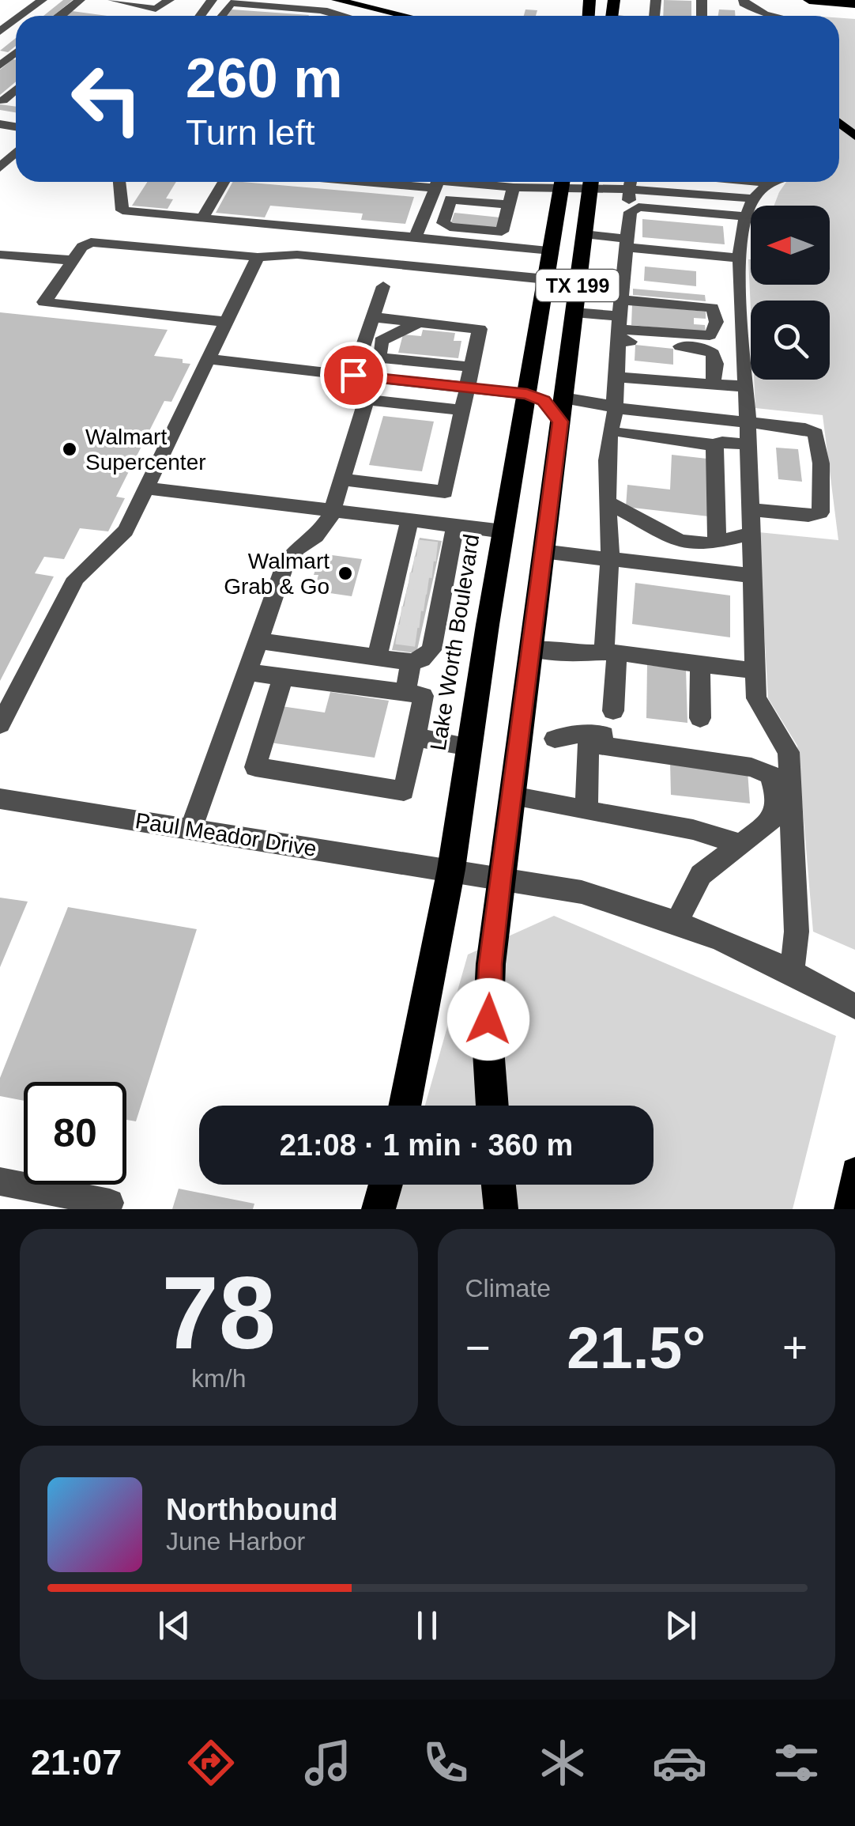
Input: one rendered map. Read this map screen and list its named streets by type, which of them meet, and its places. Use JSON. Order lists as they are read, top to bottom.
{
  "streets": {
    "highway": ["TX 199", "Lake Worth Boulevard"],
    "street": ["Paul Meador Drive"]
  },
  "crossings": [
    ["TX 199", "Paul Meador Drive"],
    ["Lake Worth Boulevard", "Paul Meador Drive"]
  ],
  "places": ["Walmart Supercenter", "Walmart Grab & Go"],
  "north": "left",
  "page": {
    "turn": ["260 m", "Turn left"],
    "limit": "80",
    "trip": "21:08 · 1 min · 360 m",
    "tile": [
      ["78", "km/h"],
      "Climate"
    ],
    "heat": ["−", "21.5°", "+"],
    "song": ["Northbound", "June Harbor"],
    "tabs": "21:07"
  }
}
